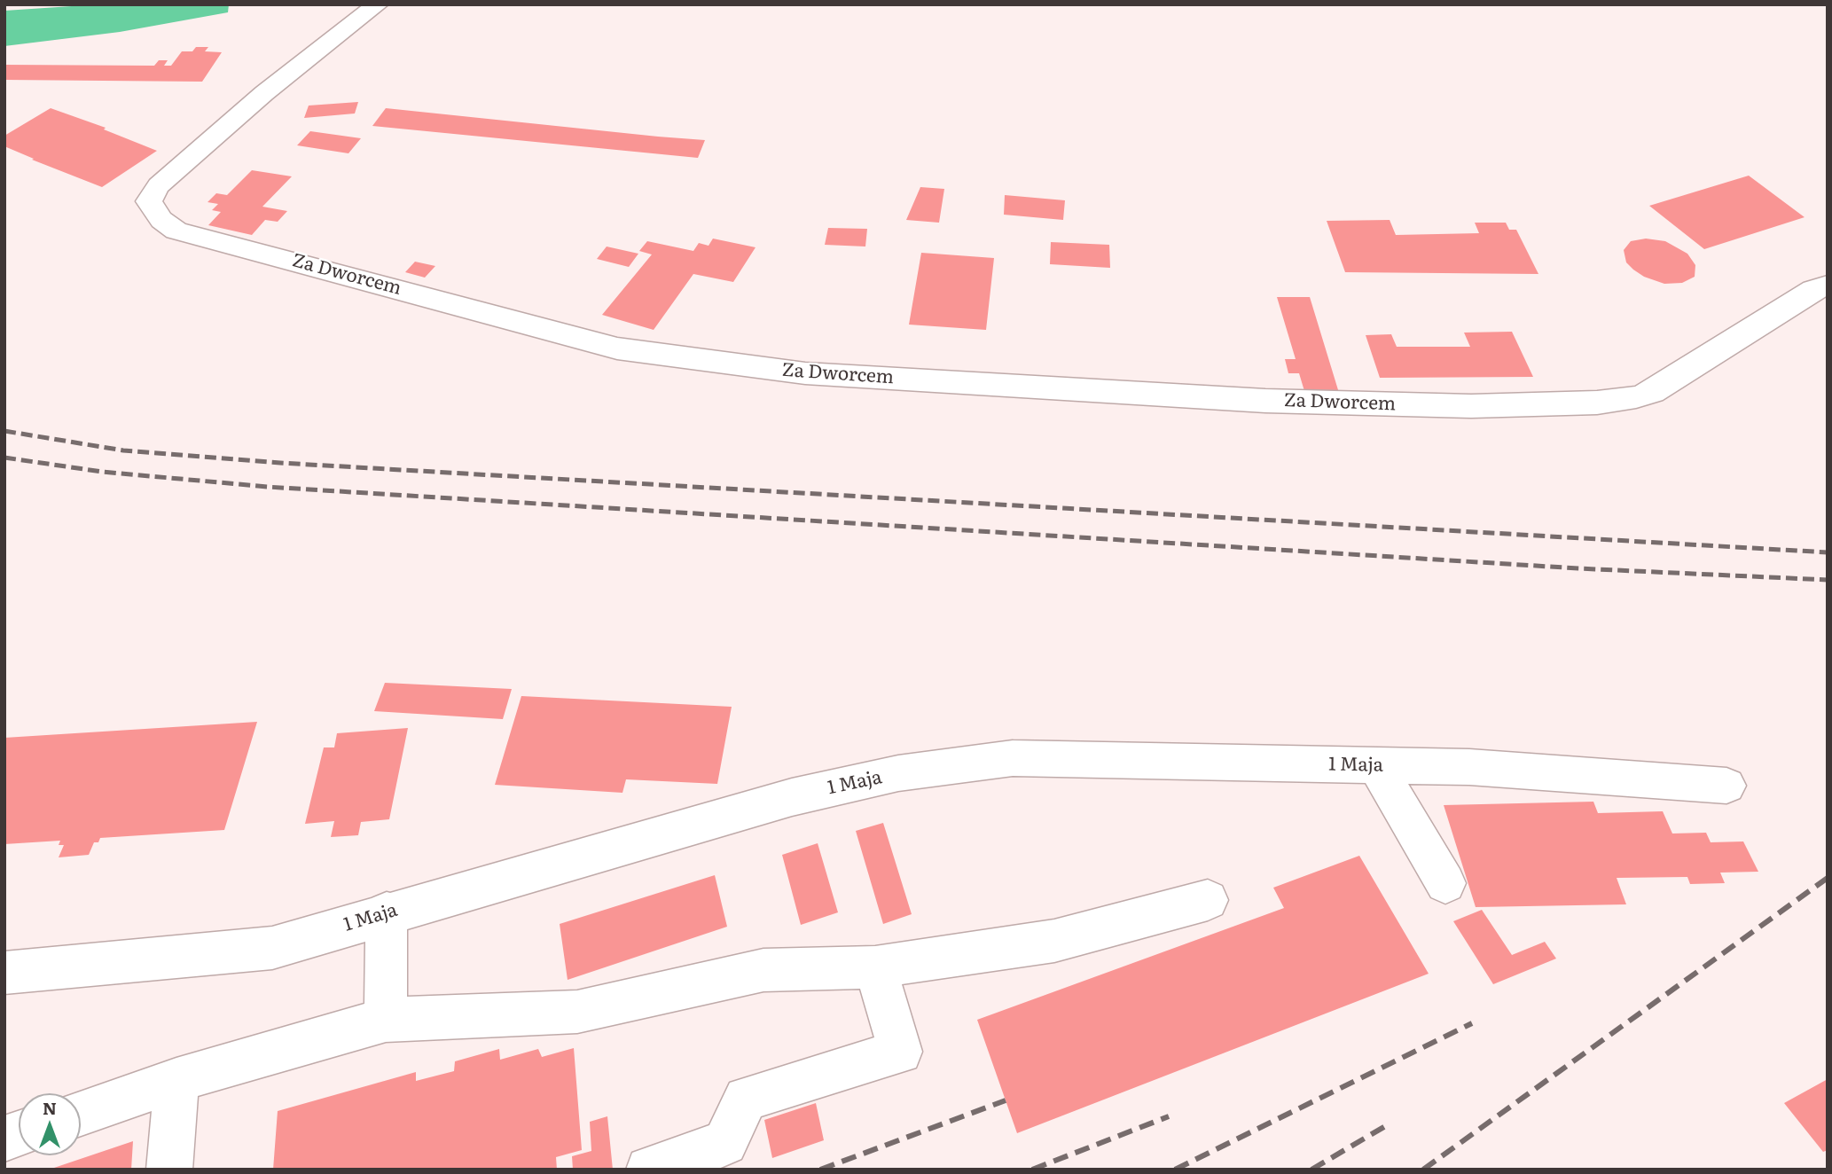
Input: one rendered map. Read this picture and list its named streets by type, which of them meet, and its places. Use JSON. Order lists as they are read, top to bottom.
{
  "streets": {
    "street": ["Za Dworcem", "1 Maja"]
  },
  "north": "top"
}
